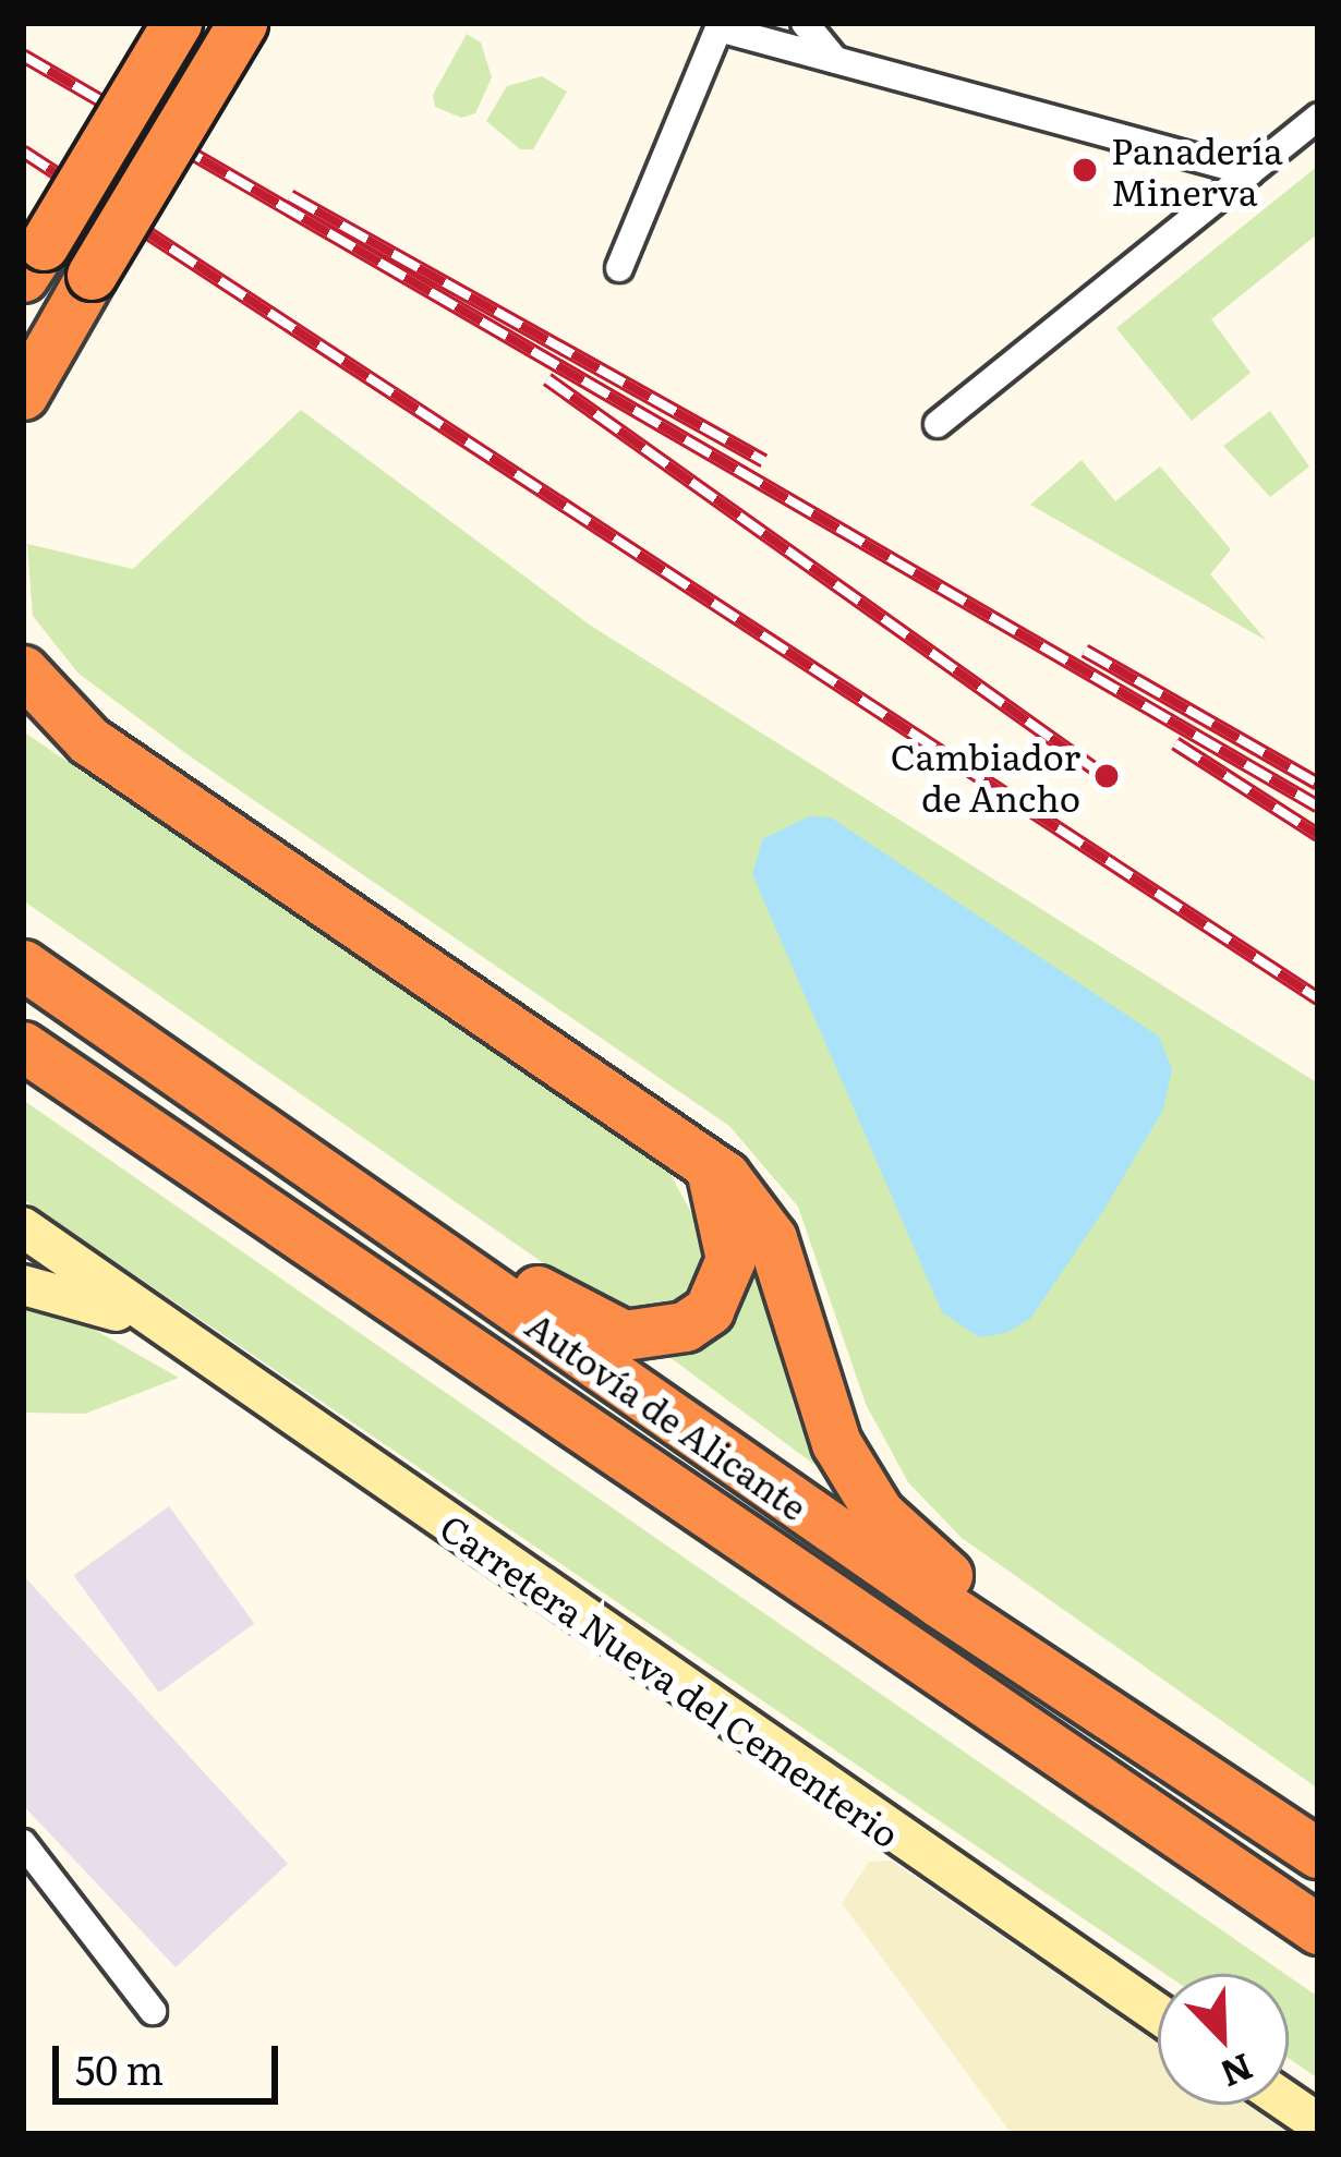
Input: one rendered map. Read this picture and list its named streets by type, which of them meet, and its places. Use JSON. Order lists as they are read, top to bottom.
{
  "streets": {
    "highway": ["Autovía de Alicante"],
    "street": ["Carretera Nueva del Cementerio"]
  },
  "places": ["Panadería Minerva", "Cambiador de Ancho"],
  "scale_bar": "50 m",
  "north": "bottom right"
}
